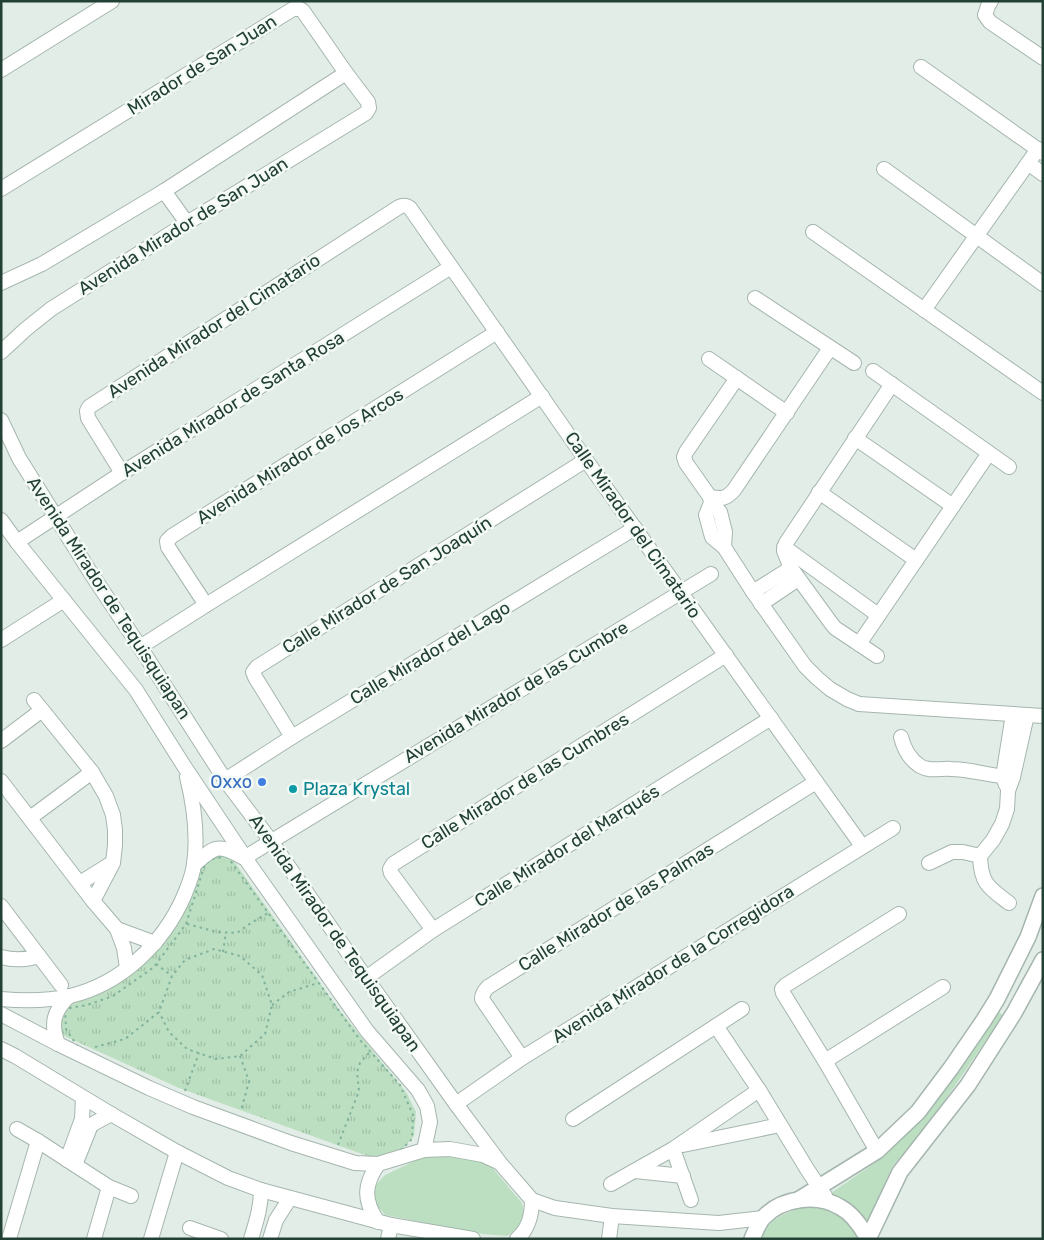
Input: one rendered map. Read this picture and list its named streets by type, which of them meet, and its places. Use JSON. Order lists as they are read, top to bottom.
{
  "streets": {
    "street": [
      "Mirador de San Juan",
      "Avenida Mirador de San Juan",
      "Avenida Mirador del Cimatario",
      "Avenida Mirador de Santa Rosa",
      "Avenida Mirador de los Arcos",
      "Calle Mirador del Cimatario",
      "Calle Mirador de San Joaquín",
      "Avenida Mirador de Tequisquiapan",
      "Calle Mirador del Lago",
      "Avenida Mirador de las Cumbre",
      "Calle Mirador de las Cumbres",
      "Calle Mirador del Marqués",
      "Calle Mirador de las Palmas",
      "Avenida Mirador de la Corregidora"
    ]
  },
  "crossings": [
    ["Mirador de San Juan", "Avenida Mirador de San Juan"],
    ["Avenida Mirador del Cimatario", "Avenida Mirador de Santa Rosa"],
    ["Avenida Mirador del Cimatario", "Calle Mirador del Cimatario"],
    ["Avenida Mirador de Santa Rosa", "Calle Mirador del Cimatario"],
    ["Avenida Mirador de Santa Rosa", "Avenida Mirador de Tequisquiapan"],
    ["Avenida Mirador de los Arcos", "Calle Mirador del Cimatario"],
    ["Calle Mirador del Cimatario", "Calle Mirador de San Joaquín"],
    ["Calle Mirador del Cimatario", "Calle Mirador del Lago"],
    ["Calle Mirador del Cimatario", "Avenida Mirador de las Cumbre"],
    ["Calle Mirador del Cimatario", "Calle Mirador de las Cumbres"],
    ["Calle Mirador del Cimatario", "Calle Mirador del Marqués"],
    ["Calle Mirador del Cimatario", "Calle Mirador de las Palmas"],
    ["Calle Mirador del Cimatario", "Avenida Mirador de la Corregidora"],
    ["Calle Mirador de San Joaquín", "Calle Mirador del Lago"],
    ["Avenida Mirador de Tequisquiapan", "Calle Mirador del Lago"],
    ["Avenida Mirador de Tequisquiapan", "Avenida Mirador de las Cumbre"],
    ["Avenida Mirador de Tequisquiapan", "Calle Mirador del Marqués"],
    ["Avenida Mirador de Tequisquiapan", "Avenida Mirador de la Corregidora"],
    ["Calle Mirador de las Cumbres", "Calle Mirador del Marqués"],
    ["Calle Mirador de las Palmas", "Avenida Mirador de la Corregidora"]
  ],
  "places": ["Oxxo", "Plaza Krystal"]
}
